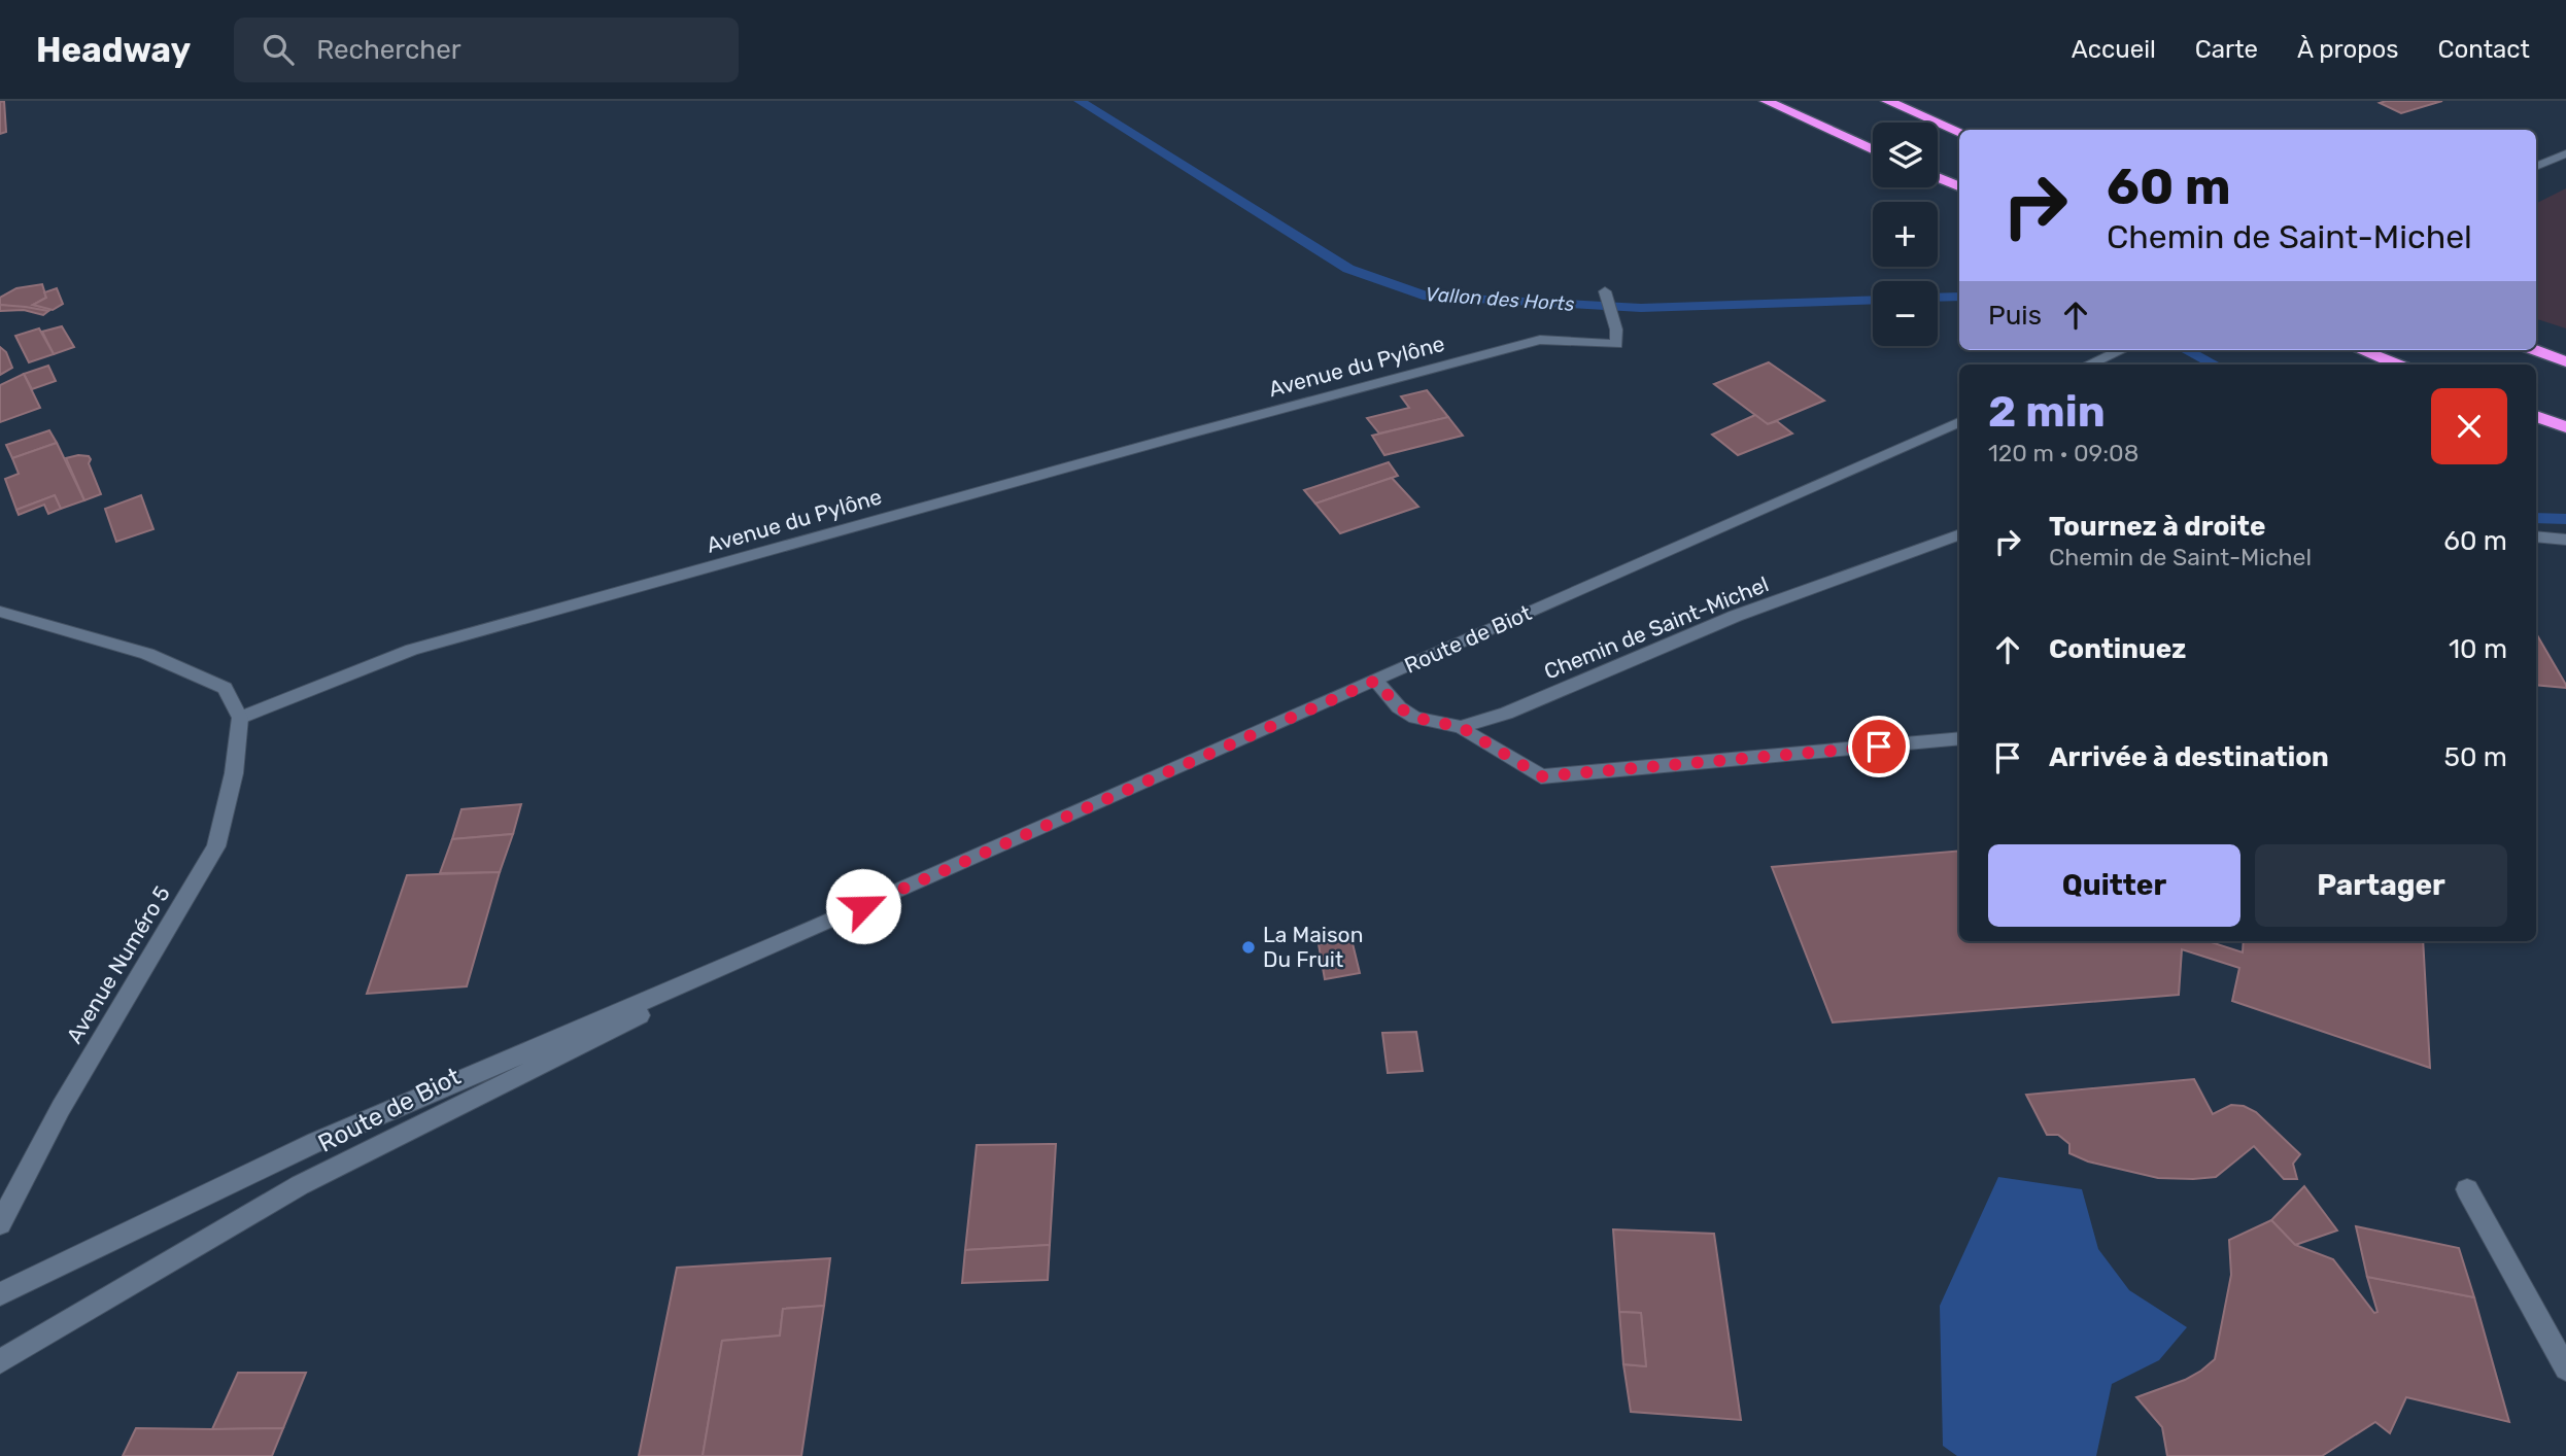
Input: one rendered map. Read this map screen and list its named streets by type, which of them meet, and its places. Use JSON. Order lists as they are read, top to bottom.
{
  "streets": {
    "main road": [
      "Avenue du Pylône",
      "Chemin de Saint-Michel",
      "Route de Biot",
      "Avenue Numéro 5"
    ]
  },
  "crossings": [
    ["Avenue du Pylône", "Avenue Numéro 5"],
    ["Chemin de Saint-Michel", "Route de Biot"]
  ],
  "water": ["Vallon des Horts"],
  "places": ["La Maison Du Fruit"],
  "page": {
    "header": "Headway",
    "search": "Rechercher",
    "nav": [
      "Accueil",
      "Carte",
      "À propos",
      "Contact"
    ],
    "map_buttons": ["+", "−"],
    "turn": ["60 m", "Chemin de Saint-Michel"],
    "then": "Puis",
    "heading": ["2 min", "120 m · 09:08"],
    "list": [
      {
        "name": "Tournez à droite",
        "note": "Chemin de Saint-Michel",
        "value": "60 m"
      },
      {
        "name": "Continuez",
        "value": "10 m"
      },
      {
        "name": "Arrivée à destination",
        "value": "50 m"
      }
    ],
    "buttons": ["Quitter", "Partager"]
  }
}
